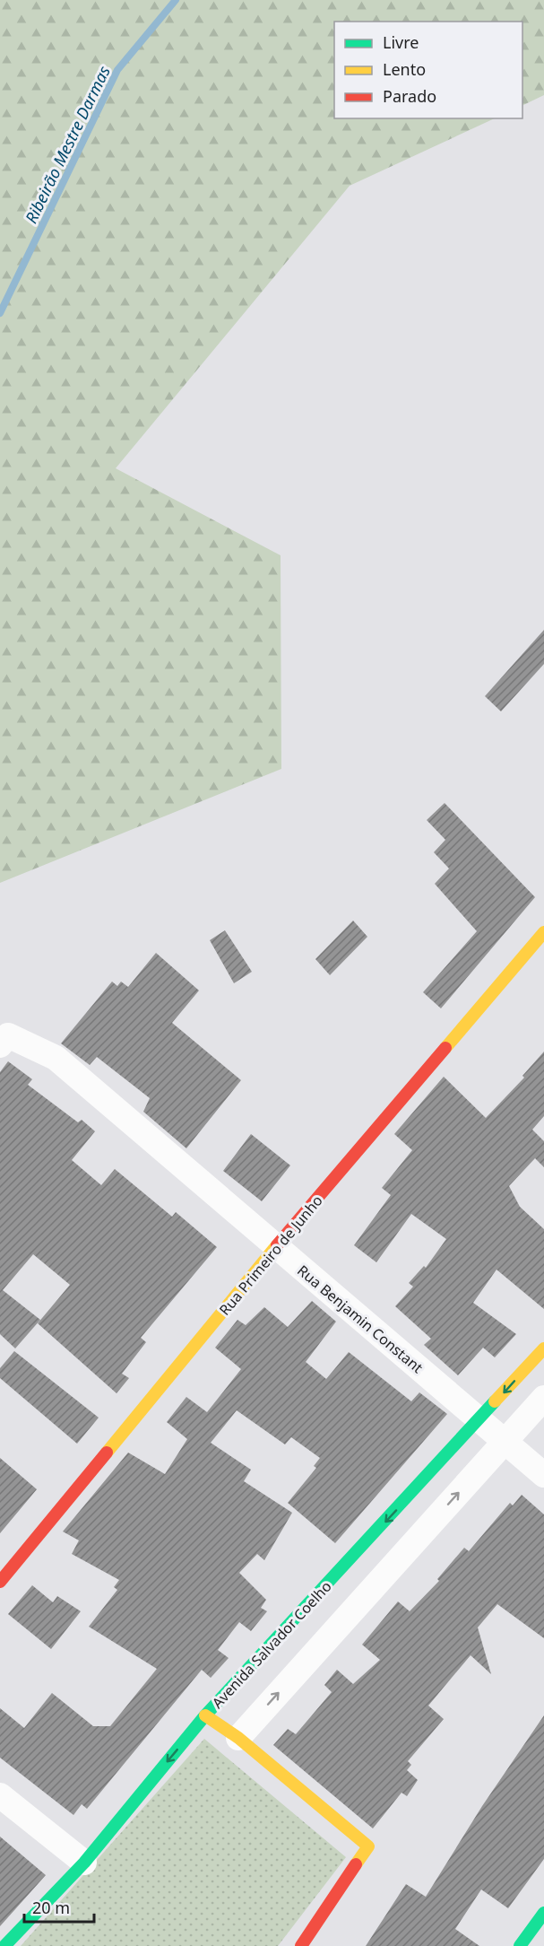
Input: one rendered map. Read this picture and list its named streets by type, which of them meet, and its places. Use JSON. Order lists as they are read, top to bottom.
{
  "streets": {
    "street": ["Rua Primeiro de Junho", "Rua Benjamin Constant", "Avenida Salvador Coelho"]
  },
  "crossings": [
    ["Rua Primeiro de Junho", "Rua Benjamin Constant"],
    ["Rua Benjamin Constant", "Avenida Salvador Coelho"]
  ],
  "water": ["Ribeirão Mestre Darmas"],
  "legend": ["Livre", "Lento", "Parado"],
  "scale_bar": "20 m"
}
